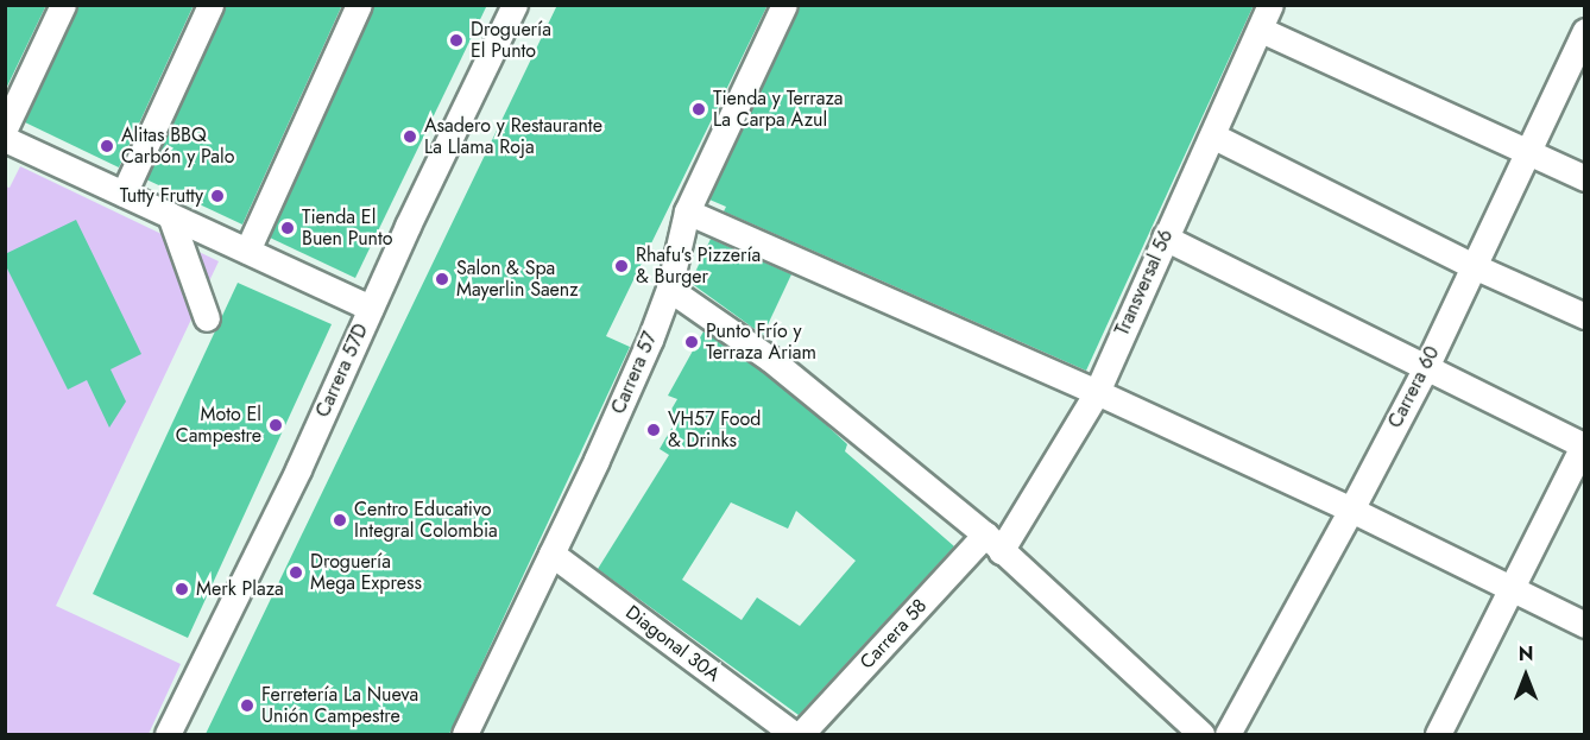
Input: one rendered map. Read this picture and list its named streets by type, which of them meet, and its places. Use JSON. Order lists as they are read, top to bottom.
{
  "streets": {
    "street": [
      "Transversal 56",
      "Carrera 57D",
      "Carrera 57",
      "Carrera 60",
      "Carrera 58",
      "Diagonal 30A"
    ]
  },
  "crossings": [
    ["Transversal 56", "Carrera 58"],
    ["Carrera 57", "Diagonal 30A"]
  ],
  "places": [
    "Droguería El Punto",
    "Tienda y Terraza La Carpa Azul",
    "Asadero y Restaurante La Llama Roja",
    "Alitas BBQ Carbón y Palo",
    "Tutty Frutty",
    "Tienda El Buen Punto",
    "Rhafu's Pizzería & Burger",
    "Salon & Spa Mayerlin Saenz",
    "Punto Frío y Terraza Ariam",
    "Moto El Campestre",
    "VH57 Food & Drinks",
    "Centro Educativo Integral Colombia",
    "Droguería Mega Express",
    "Merk Plaza",
    "Ferretería La Nueva Unión Campestre"
  ],
  "north": "top"
}
